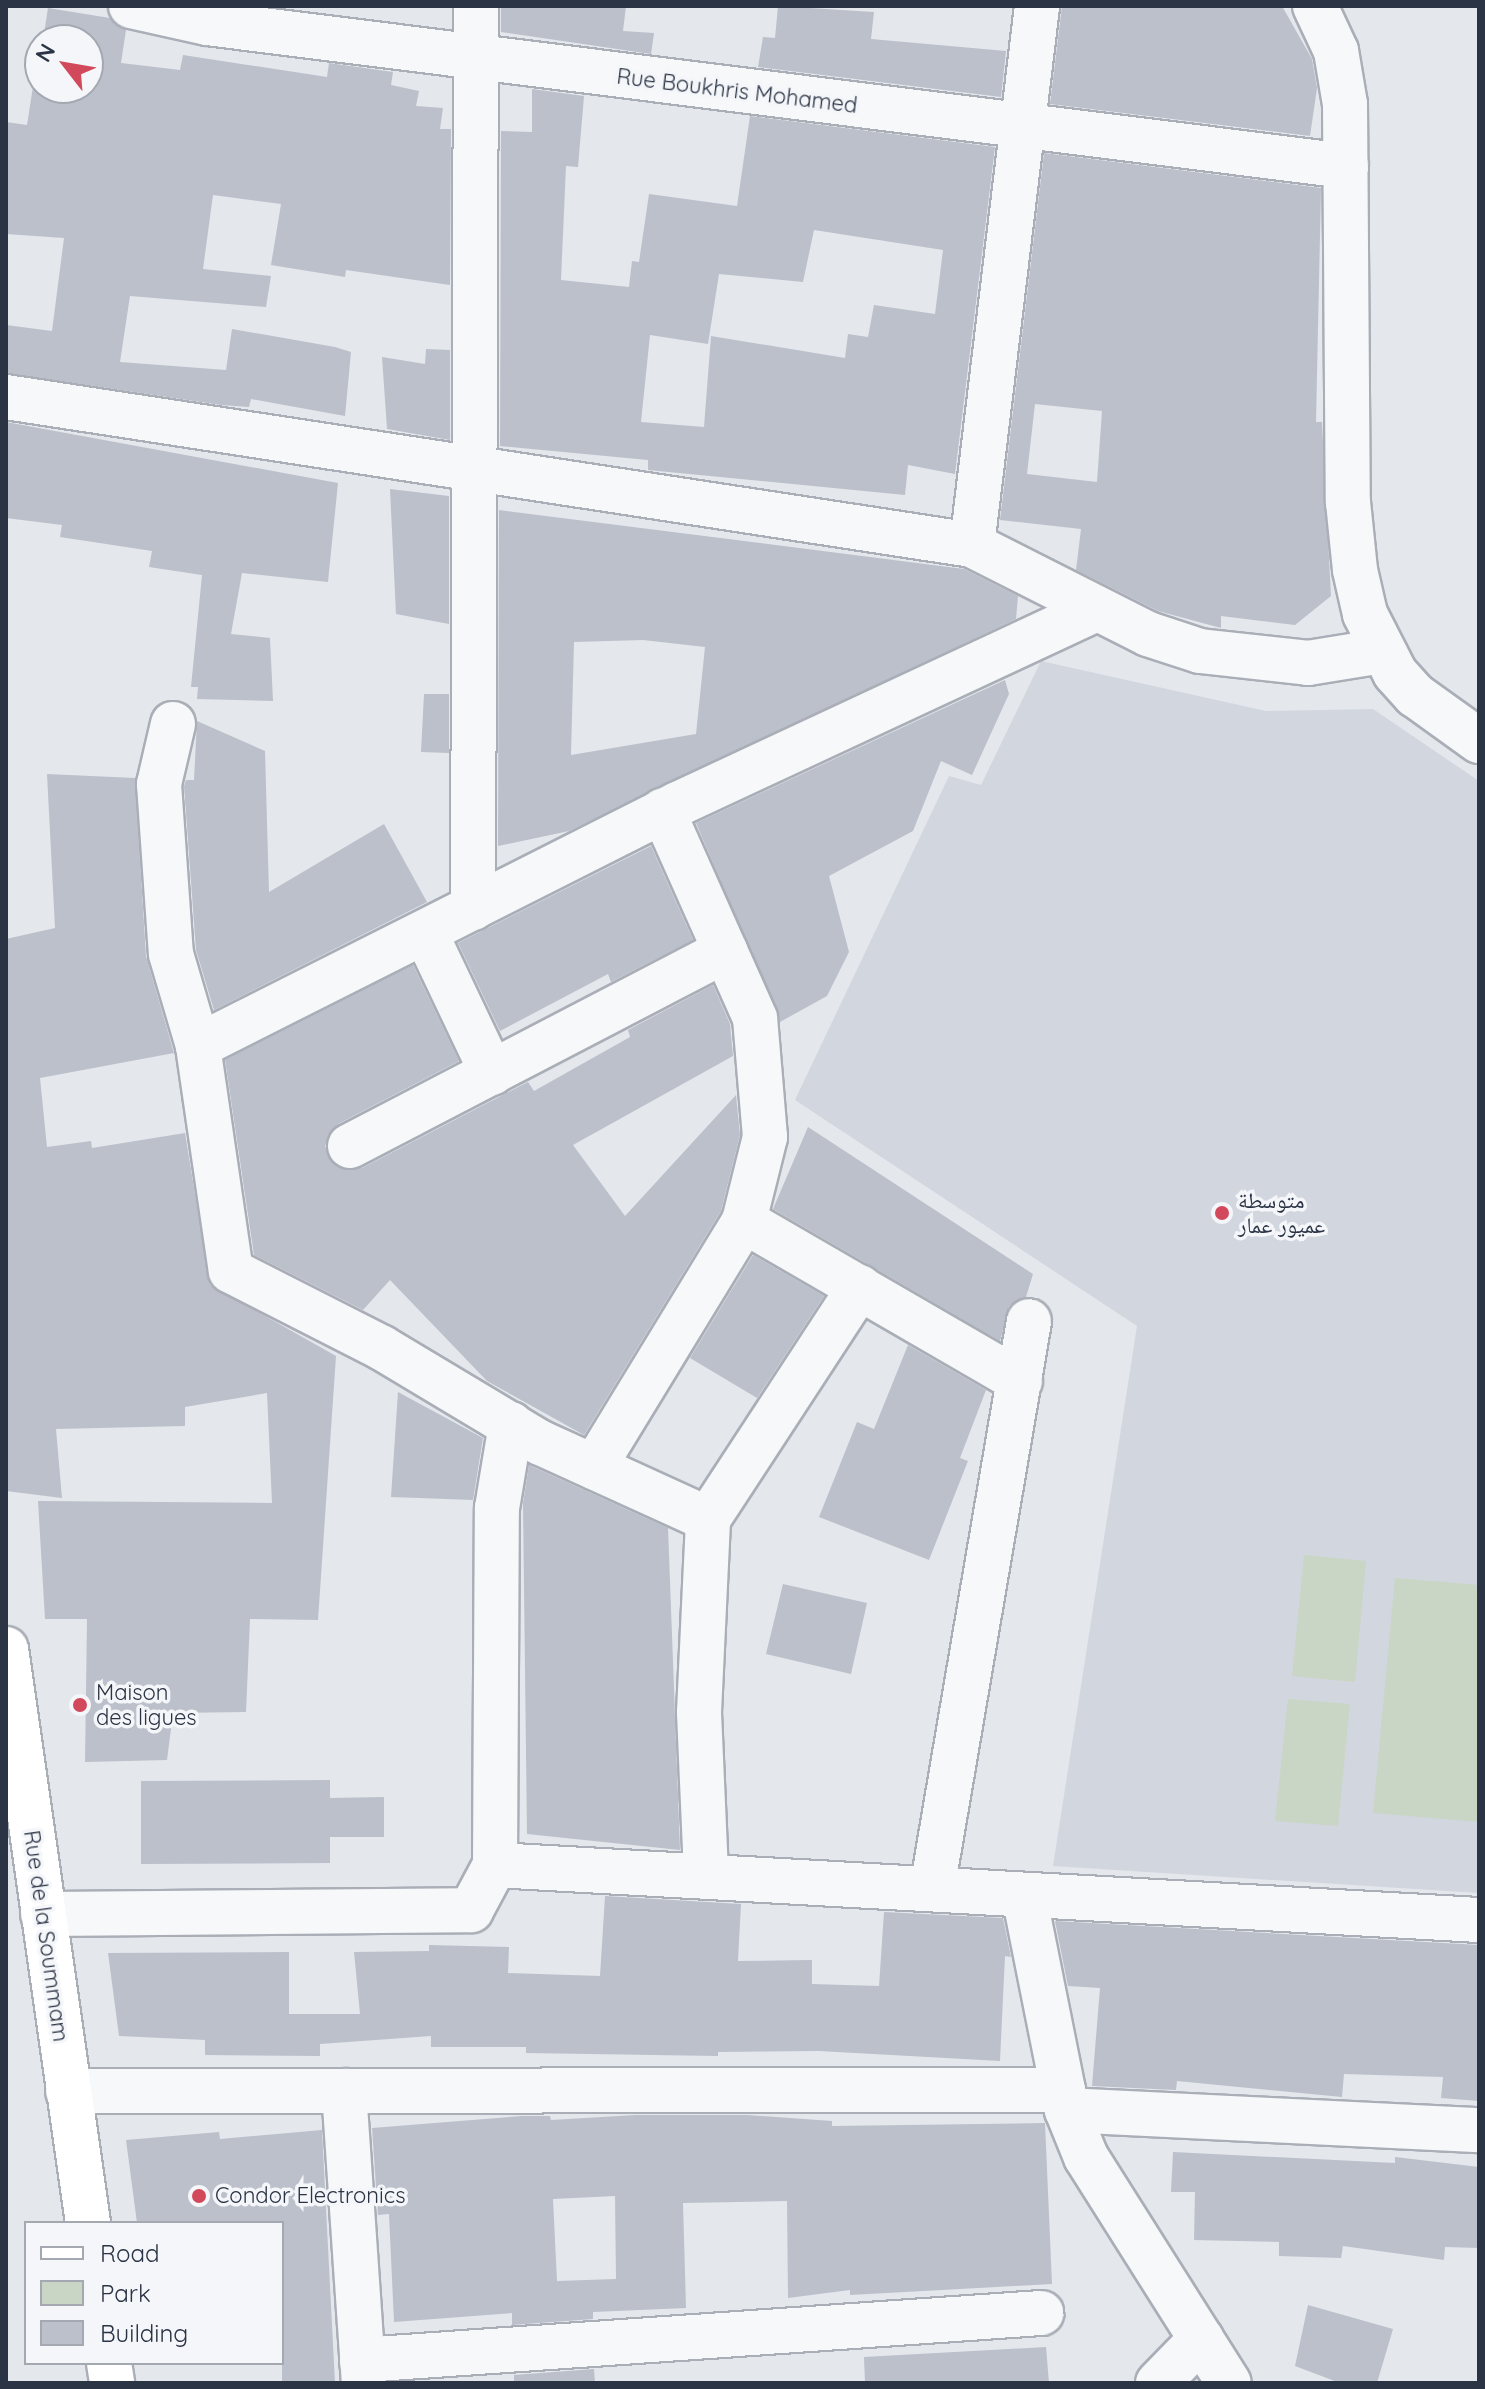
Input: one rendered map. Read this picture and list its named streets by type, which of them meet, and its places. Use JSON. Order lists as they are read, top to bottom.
{
  "streets": {
    "main road": ["Rue de la Soummam"],
    "street": ["Rue Boukhris Mohamed"]
  },
  "places": ["متوسطة عميور عمار", "Maison des ligues", "Condor Electronics"],
  "legend": ["Road", "Park", "Building"],
  "north": "top left"
}
